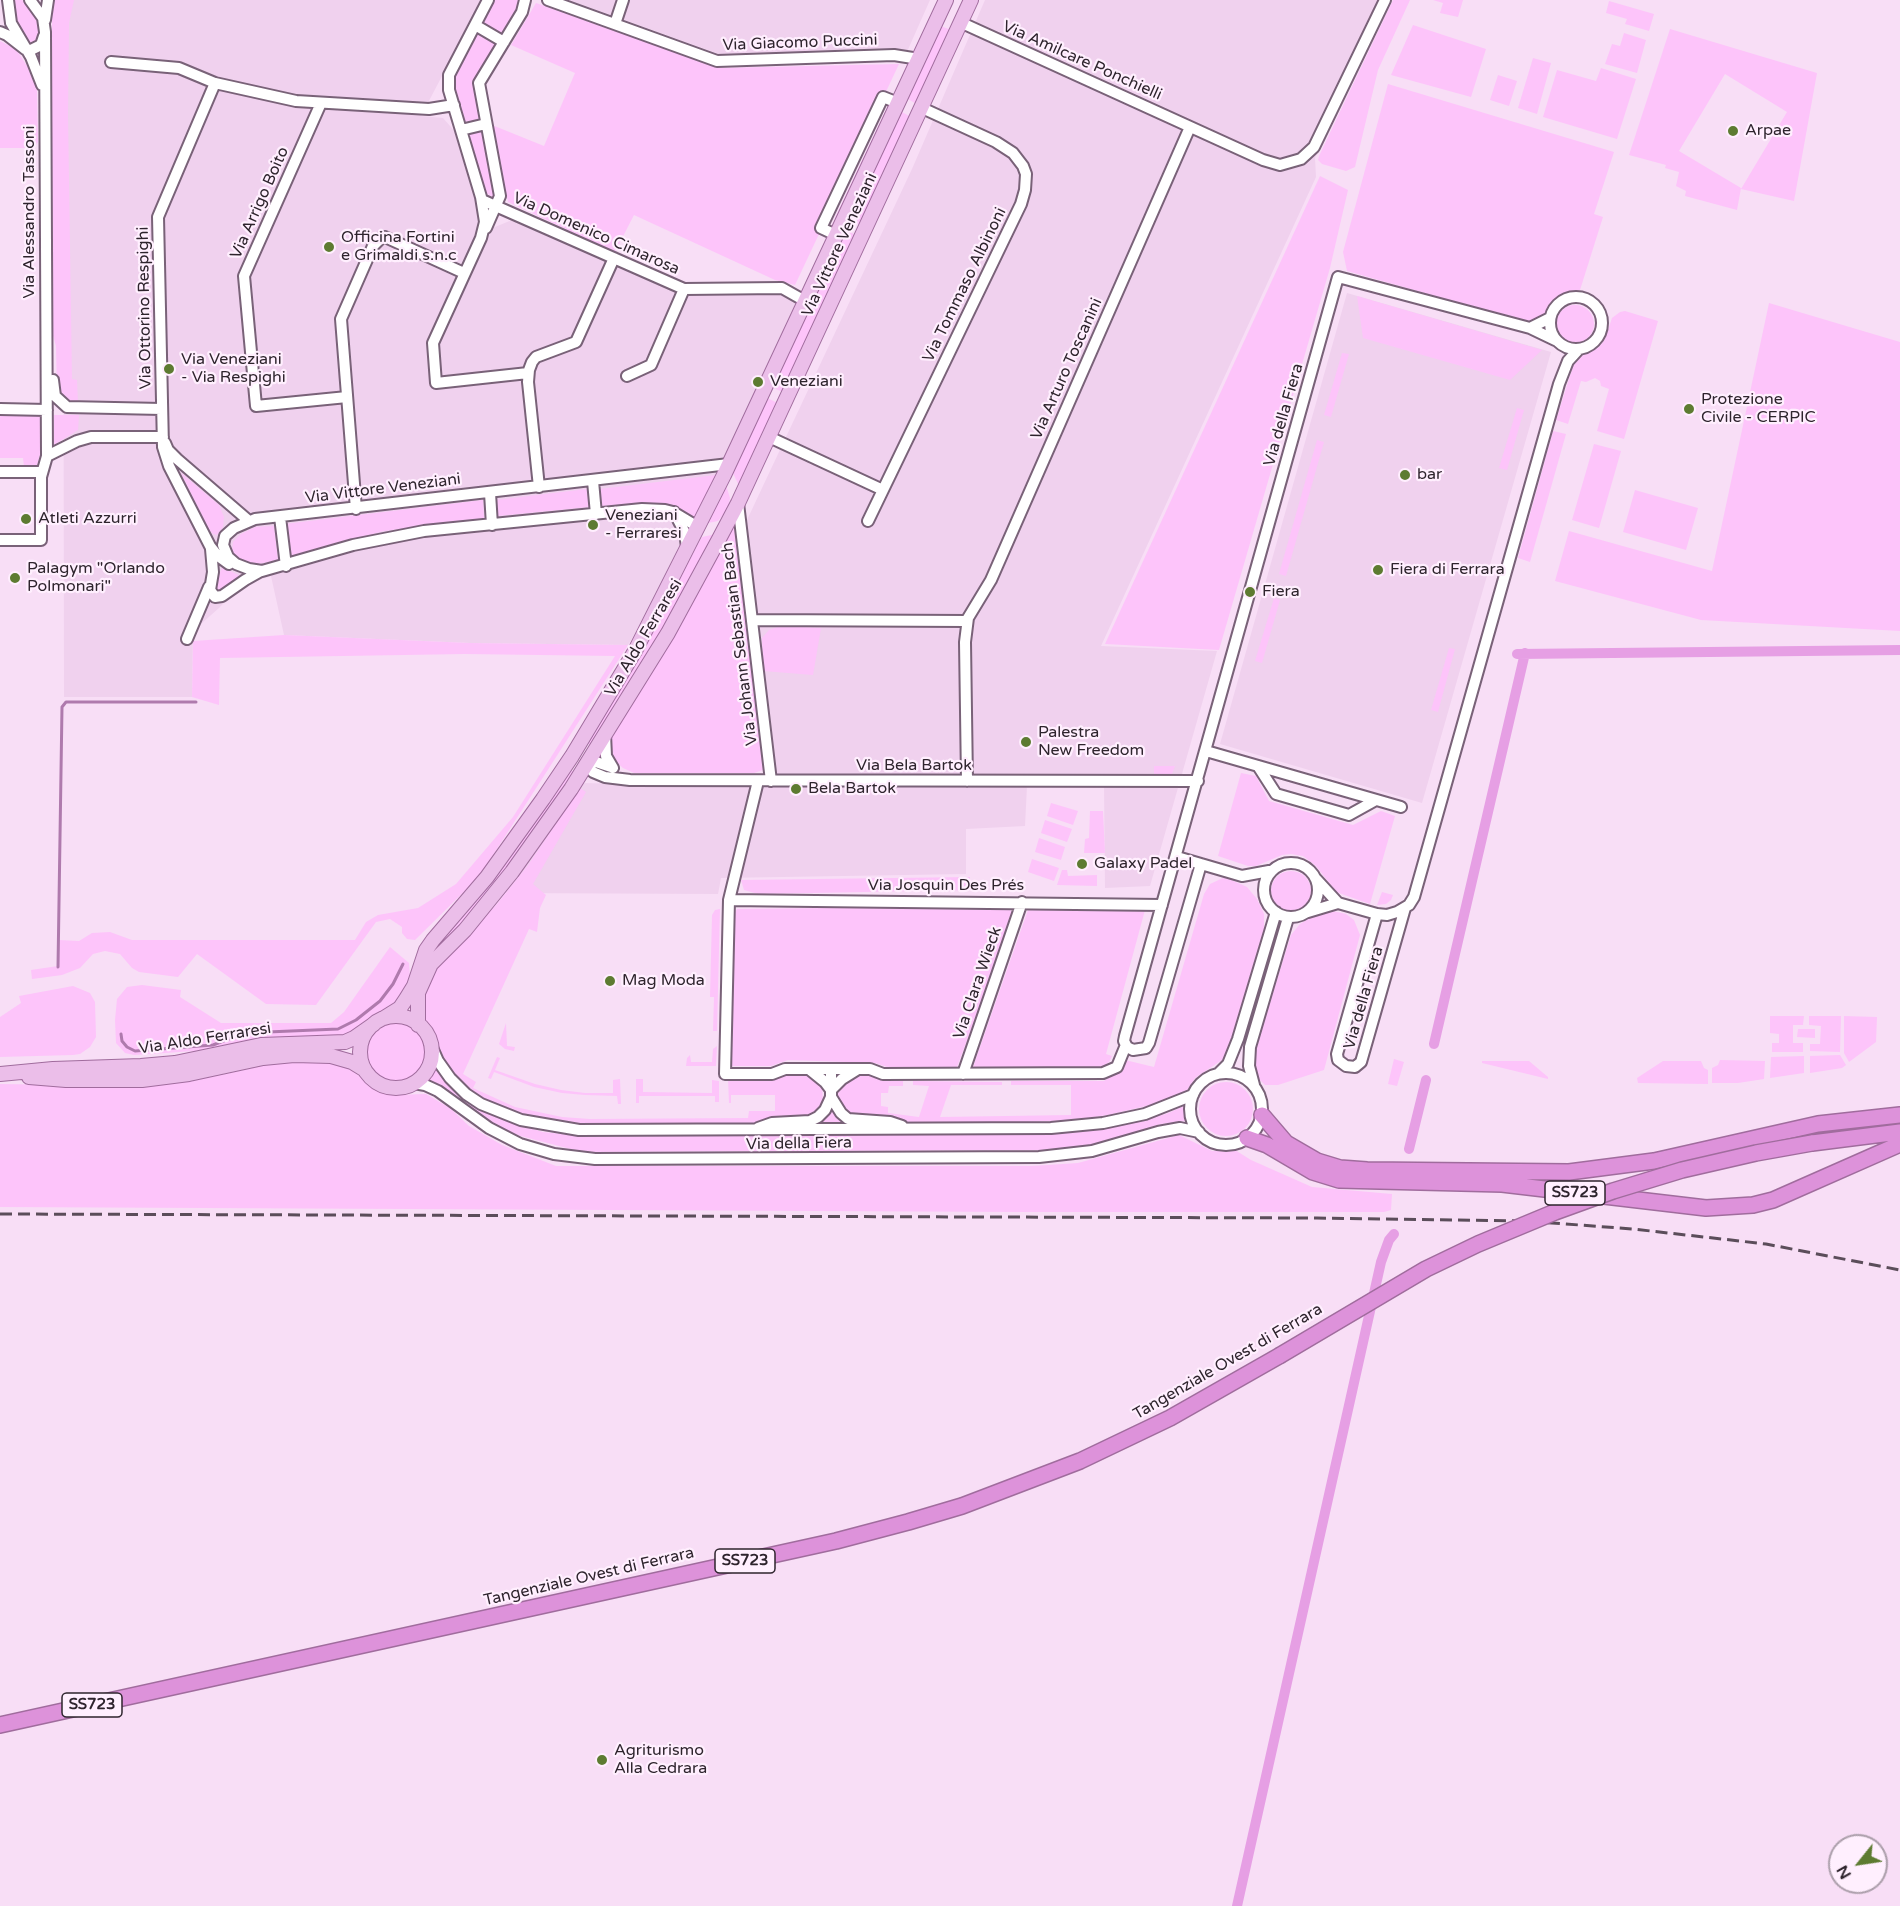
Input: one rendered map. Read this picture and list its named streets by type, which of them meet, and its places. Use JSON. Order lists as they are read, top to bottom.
{
  "streets": {
    "highway": ["SS723", "Tangenziale Ovest di Ferrara"],
    "main road": ["Via Vittore Veneziani", "Via Aldo Ferraresi"],
    "street": [
      "Via Giacomo Puccini",
      "Via Amilcare Ponchielli",
      "Via Arrigo Boito",
      "Via Alessandro Tassoni",
      "Via Domenico Cimarosa",
      "Via Tommaso Albinoni",
      "Via Ottorino Respighi",
      "Via Arturo Toscanini",
      "Via della Fiera",
      "Via Johann Sebastian Bach",
      "Via Bela Bartok",
      "Via Josquin Des Prés",
      "Via Clara Wieck"
    ]
  },
  "crossings": [
    ["Via Giacomo Puccini", "Via Vittore Veneziani"],
    ["Via Amilcare Ponchielli", "Via Vittore Veneziani"],
    ["Via Amilcare Ponchielli", "Via Arturo Toscanini"],
    ["Via Alessandro Tassoni", "Via Ottorino Respighi"],
    ["Via Domenico Cimarosa", "Via Vittore Veneziani"],
    ["Via Vittore Veneziani", "Via Tommaso Albinoni"],
    ["Via Vittore Veneziani", "Via Ottorino Respighi"],
    ["Via Vittore Veneziani", "Via Aldo Ferraresi"],
    ["Via Vittore Veneziani", "Via Johann Sebastian Bach"],
    ["Via Arturo Toscanini", "Via Bela Bartok"],
    ["Via della Fiera", "Via Aldo Ferraresi"],
    ["Via della Fiera", "Via Bela Bartok"],
    ["Via della Fiera", "Via Josquin Des Prés"],
    ["Via della Fiera", "Via Clara Wieck"],
    ["Via della Fiera", "SS723"],
    ["Via Aldo Ferraresi", "Via Bela Bartok"],
    ["Via Johann Sebastian Bach", "Via Bela Bartok"],
    ["Via Josquin Des Prés", "Via Clara Wieck"]
  ],
  "places": [
    "Arpae",
    "Officina Fortini e Grimaldi s.n.c",
    "Via Veneziani - Via Respighi",
    "Veneziani",
    "Protezione Civile - CERPIC",
    "bar",
    "Atleti Azzurri",
    "Veneziani - Ferraresi",
    "Fiera di Ferrara",
    "Palagym \"Orlando Polmonari\"",
    "Fiera",
    "Palestra New Freedom",
    "Bela Bartok",
    "Galaxy Padel",
    "Mag Moda",
    "Agriturismo Alla Cedrara"
  ],
  "north": "bottom left"
}
